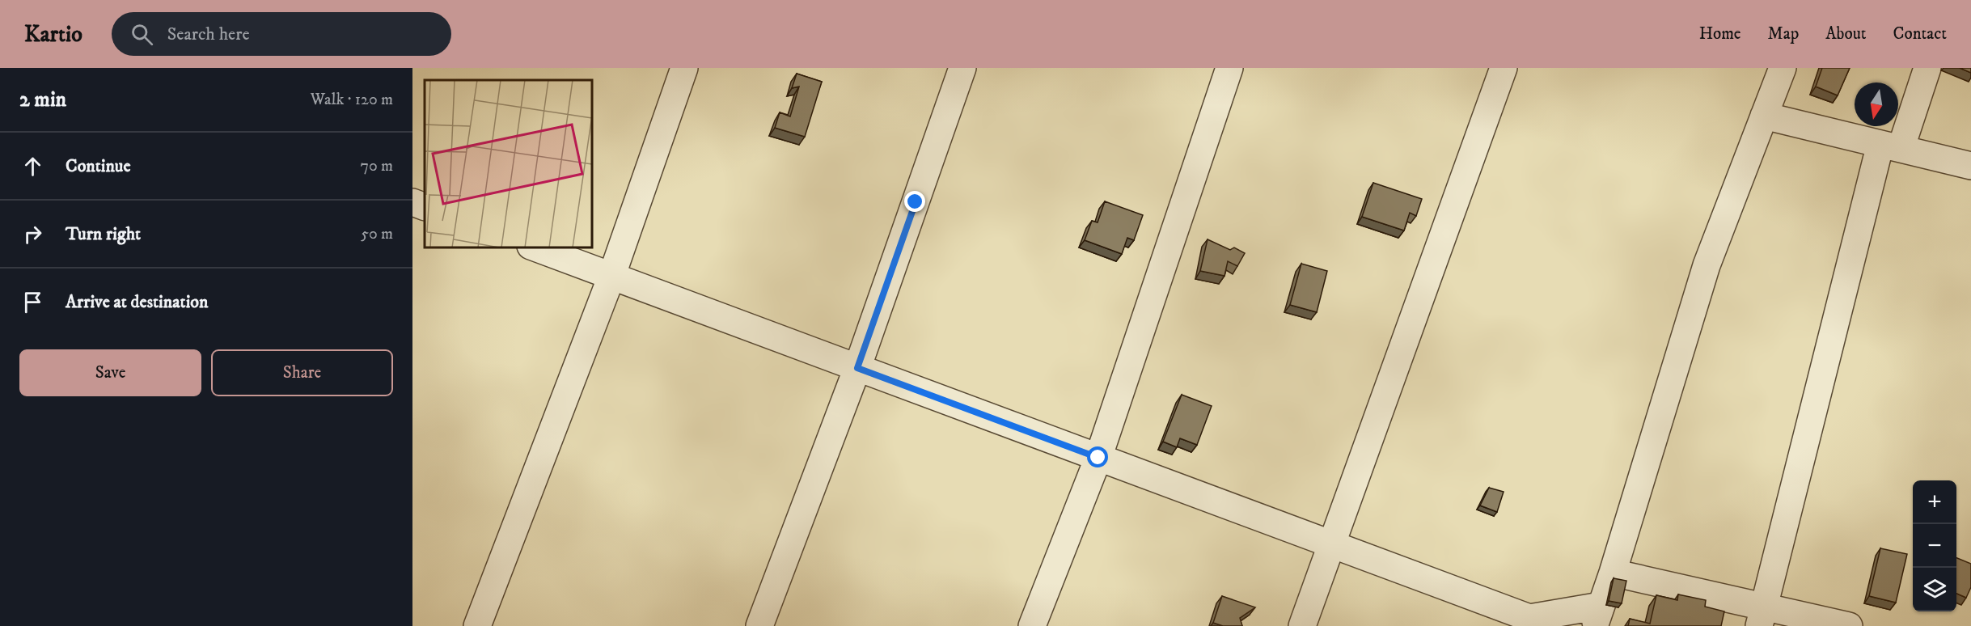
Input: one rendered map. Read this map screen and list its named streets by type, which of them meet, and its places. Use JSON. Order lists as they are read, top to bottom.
{
  "north": "bottom",
  "page": {
    "header": "Kartio",
    "search": "Search here",
    "nav": [
      "Home",
      "Map",
      "About",
      "Contact"
    ],
    "heading": ["2 min", "Walk · 120 m"],
    "list": [
      ["Continue", "70 m"],
      ["Turn right", "50 m"],
      "Arrive at destination"
    ],
    "buttons": ["Save", "Share"],
    "map_buttons": ["+", "−"]
  }
}
